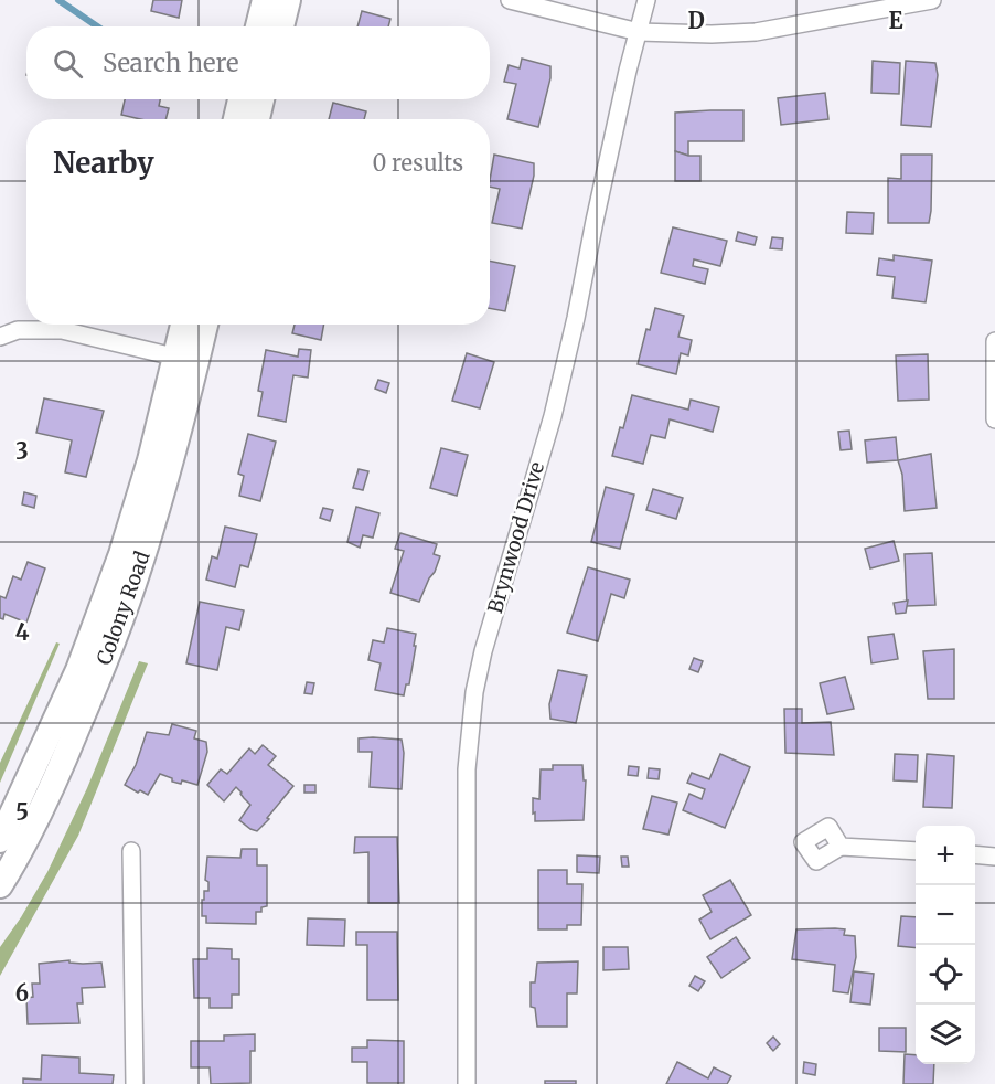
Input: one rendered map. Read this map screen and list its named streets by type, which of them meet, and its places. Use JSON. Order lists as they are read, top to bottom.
{
  "streets": {
    "main road": ["Colony Road"],
    "street": ["Brynwood Drive"]
  },
  "page": {
    "search": "Search here",
    "heading": ["Nearby", "0 results"],
    "map_buttons": ["+", "−"]
  },
  "grid": {
    "columns": ["D", "E"],
    "rows": [
      "3",
      "4",
      "5",
      "6"
    ]
  }
}
